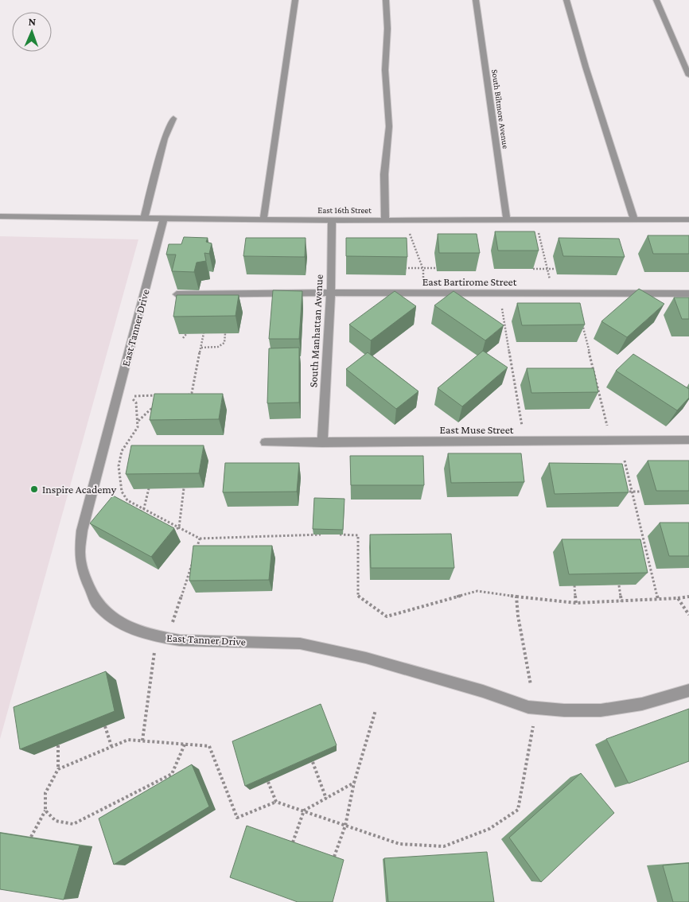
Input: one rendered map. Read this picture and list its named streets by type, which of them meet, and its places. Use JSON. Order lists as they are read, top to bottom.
{
  "streets": {
    "street": [
      "South Biltmore Avenue",
      "East 16th Street",
      "East Bartirome Street",
      "East Tanner Drive",
      "South Manhattan Avenue",
      "East Muse Street"
    ]
  },
  "crossings": [
    ["South Biltmore Avenue", "East 16th Street"],
    ["East 16th Street", "East Tanner Drive"],
    ["East 16th Street", "South Manhattan Avenue"],
    ["East Bartirome Street", "South Manhattan Avenue"],
    ["South Manhattan Avenue", "East Muse Street"]
  ],
  "places": ["Inspire Academy"],
  "north": "top"
}
